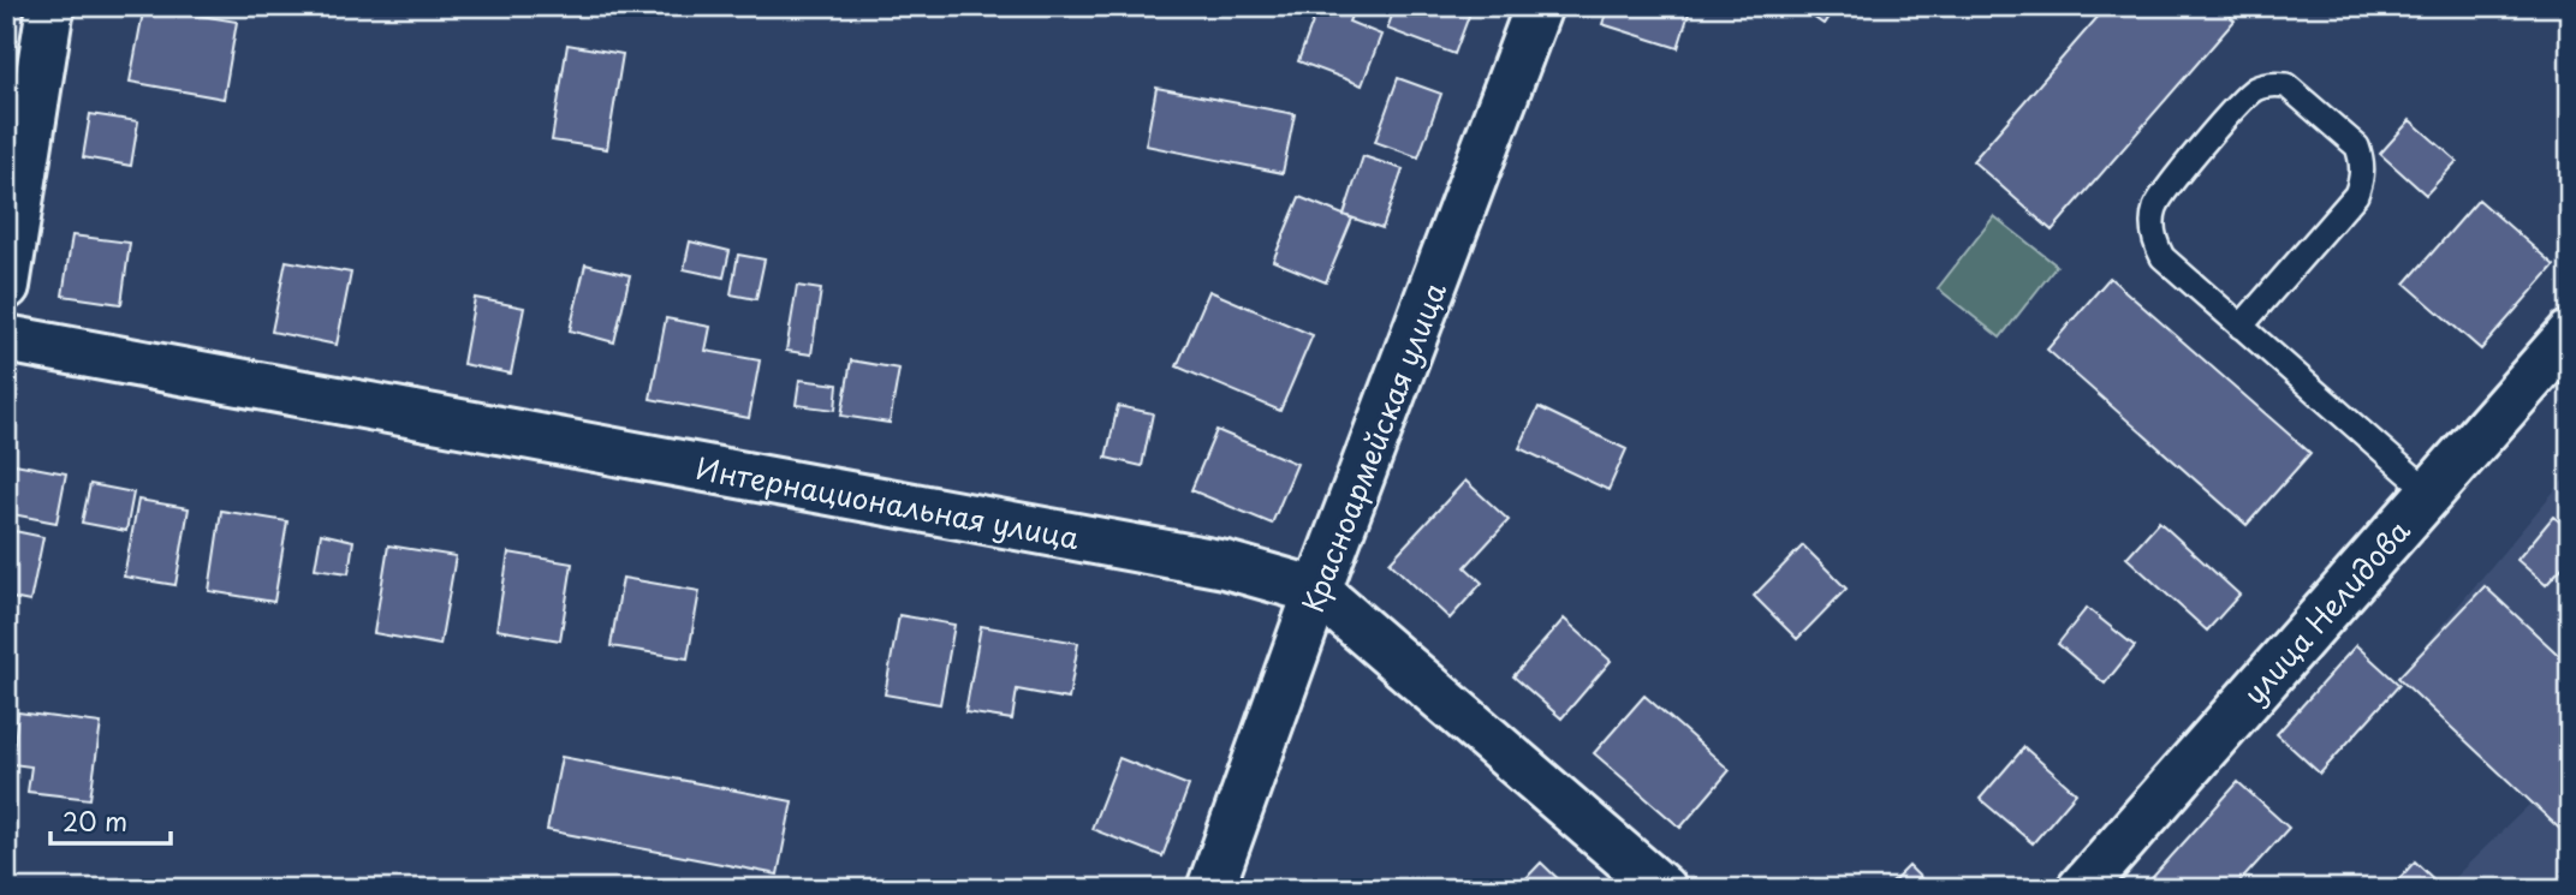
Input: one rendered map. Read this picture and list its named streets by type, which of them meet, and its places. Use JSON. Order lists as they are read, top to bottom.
{
  "streets": {
    "main road": ["Красноармейская улица", "Интернациональная улица", "улица Нелидова"]
  },
  "crossings": [
    ["Красноармейская улица", "Интернациональная улица"]
  ],
  "scale_bar": "20 m"
}
